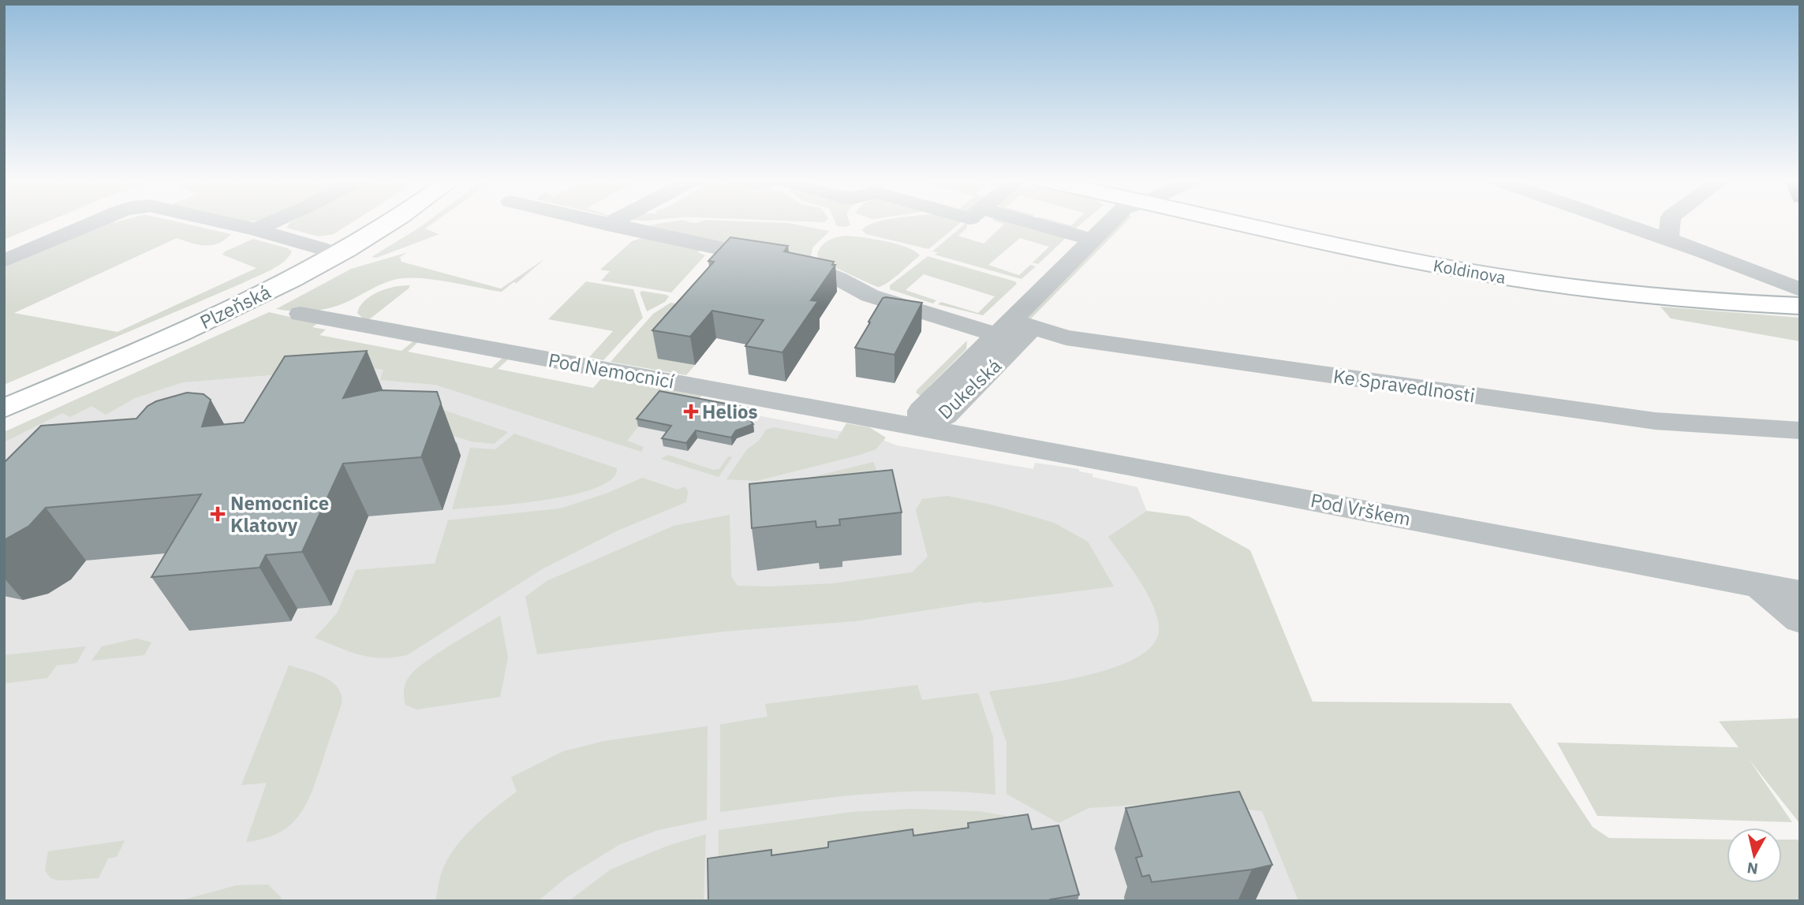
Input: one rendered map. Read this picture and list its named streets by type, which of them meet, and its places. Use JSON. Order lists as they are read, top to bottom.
{
  "streets": {
    "street": [
      "Koldinova",
      "Plzeňská",
      "Pod Nemocnicí",
      "Ke Spravedlnosti",
      "Dukelská",
      "Pod Vrškem"
    ]
  },
  "crossings": [
    ["Pod Nemocnicí", "Dukelská"],
    ["Pod Nemocnicí", "Pod Vrškem"],
    ["Ke Spravedlnosti", "Dukelská"],
    ["Dukelská", "Pod Vrškem"]
  ],
  "places": {
    "health": ["Helios", "Nemocnice Klatovy"]
  },
  "north": "bottom"
}
